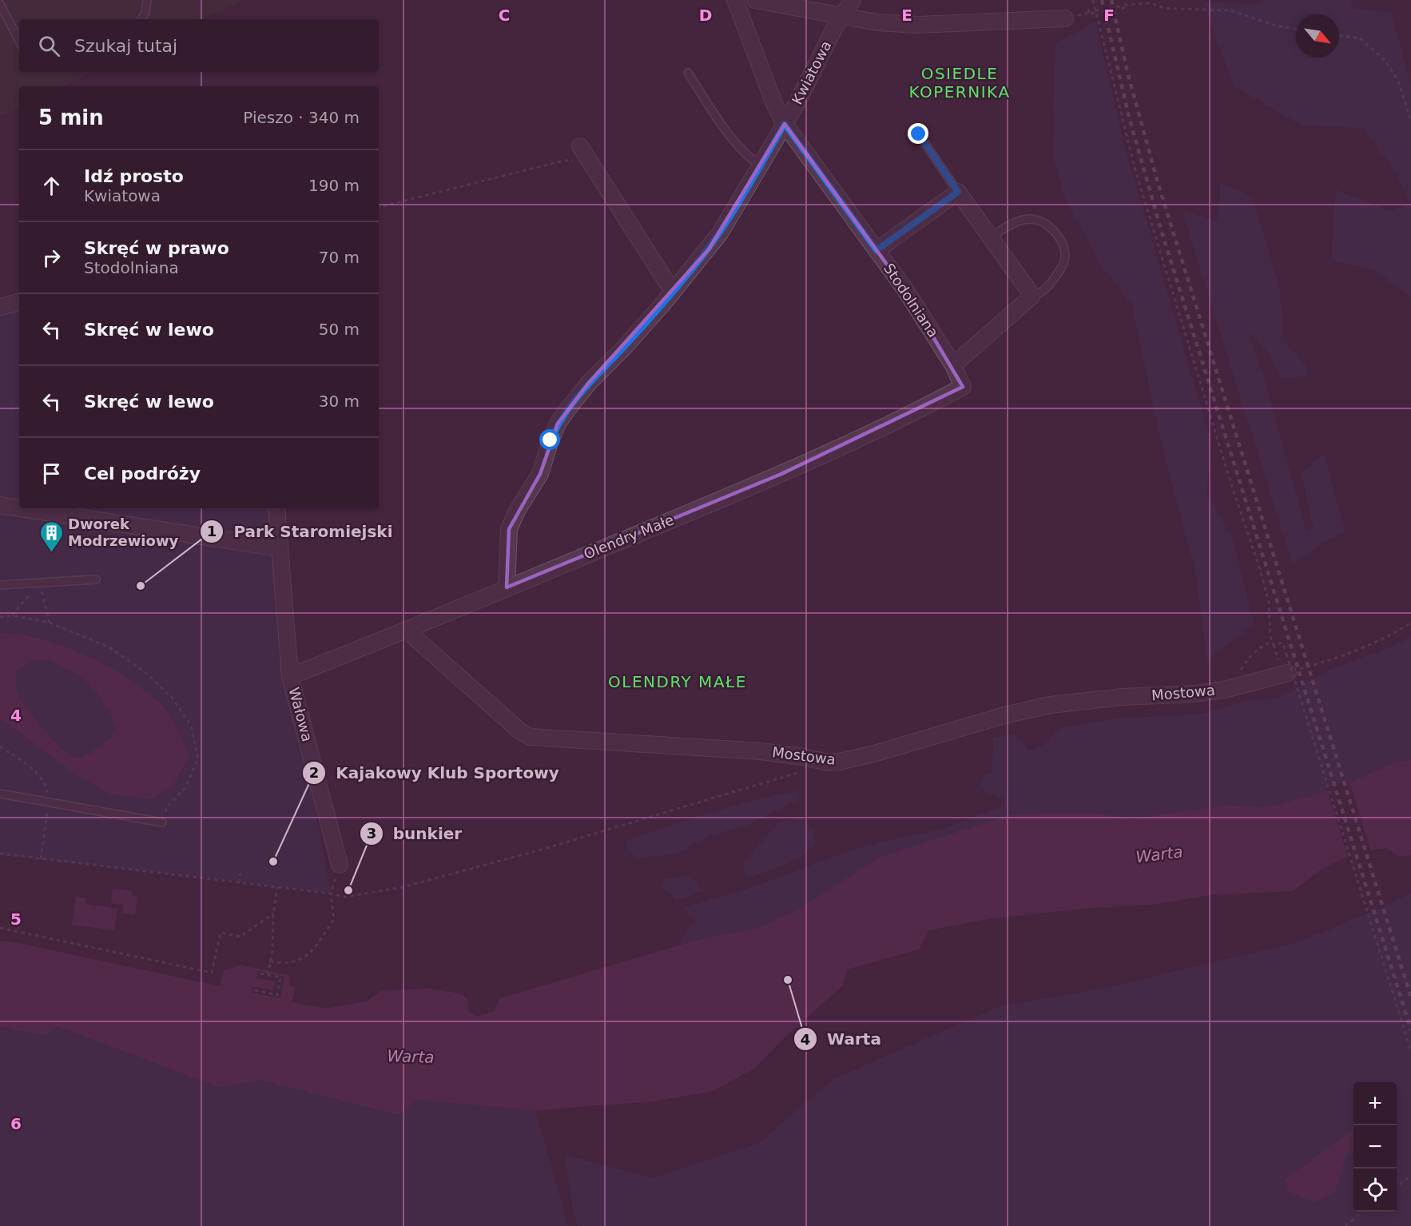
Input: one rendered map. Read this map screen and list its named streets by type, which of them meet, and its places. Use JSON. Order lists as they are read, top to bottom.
{
  "streets": {
    "street": [
      "Kwiatowa",
      "Stodolniana",
      "Olendry Małe",
      "Mostowa",
      "Wałowa"
    ]
  },
  "crossings": [
    ["Kwiatowa", "Stodolniana"],
    ["Kwiatowa", "Olendry Małe"],
    ["Stodolniana", "Olendry Małe"],
    ["Olendry Małe", "Mostowa"],
    ["Olendry Małe", "Wałowa"]
  ],
  "districts": ["OSIEDLE KOPERNIKA", "OLENDRY MAŁE"],
  "water": ["Warta"],
  "places": {
    "building": ["Dworek Modrzewiowy"],
    "other": [
      "Park Staromiejski",
      "Kajakowy Klub Sportowy",
      "bunkier",
      "Warta"
    ]
  },
  "north": "bottom right",
  "page": {
    "search": "Szukaj tutaj",
    "heading": ["5 min", "Pieszo · 340 m"],
    "list": [
      ["Idź prosto", "Kwiatowa", "190 m"],
      ["Skręć w prawo", "Stodolniana", "70 m"],
      ["Skręć w lewo", "50 m"],
      ["Skręć w lewo", "30 m"],
      "Cel podróży"
    ],
    "map_buttons": ["+", "−"]
  },
  "grid": {
    "columns": [
      "C",
      "D",
      "E",
      "F"
    ],
    "rows": ["4", "5", "6"]
  }
}
